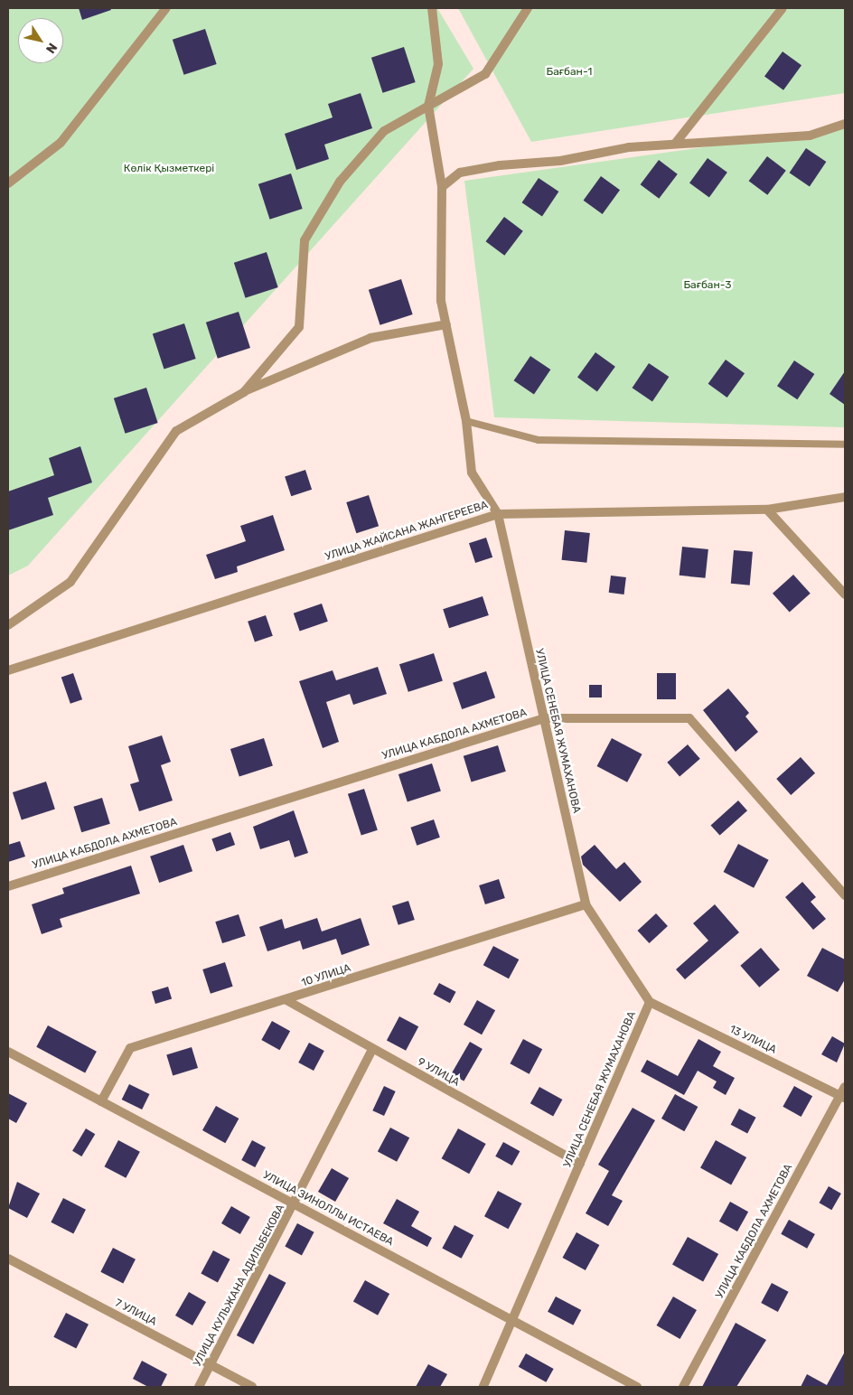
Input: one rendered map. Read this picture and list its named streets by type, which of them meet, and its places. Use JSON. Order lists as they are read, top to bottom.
{
  "streets": {
    "street": [
      "УЛИЦА ЖАЙСАНА ЖАНГЕРЕЕВА",
      "УЛИЦА СЕНЕБАЯ ЖУМАХАНОВА",
      "УЛИЦА КАБДОЛА АХМЕТОВА",
      "10 УЛИЦА",
      "13 УЛИЦА",
      "9 УЛИЦА",
      "УЛИЦА ЗИНОЛЛЫ ИСТАЕВА",
      "УЛИЦА КУЛЬЖАНА АДИЛЬБЕКОВА",
      "7 УЛИЦА"
    ]
  },
  "crossings": [
    ["УЛИЦА ЖАЙСАНА ЖАНГЕРЕЕВА", "УЛИЦА СЕНЕБАЯ ЖУМАХАНОВА"],
    ["УЛИЦА СЕНЕБАЯ ЖУМАХАНОВА", "УЛИЦА КАБДОЛА АХМЕТОВА"],
    ["УЛИЦА СЕНЕБАЯ ЖУМАХАНОВА", "10 УЛИЦА"],
    ["УЛИЦА СЕНЕБАЯ ЖУМАХАНОВА", "13 УЛИЦА"],
    ["УЛИЦА СЕНЕБАЯ ЖУМАХАНОВА", "9 УЛИЦА"],
    ["УЛИЦА СЕНЕБАЯ ЖУМАХАНОВА", "УЛИЦА ЗИНОЛЛЫ ИСТАЕВА"],
    ["УЛИЦА КАБДОЛА АХМЕТОВА", "13 УЛИЦА"],
    ["10 УЛИЦА", "9 УЛИЦА"],
    ["10 УЛИЦА", "УЛИЦА ЗИНОЛЛЫ ИСТАЕВА"],
    ["9 УЛИЦА", "УЛИЦА КУЛЬЖАНА АДИЛЬБЕКОВА"],
    ["УЛИЦА ЗИНОЛЛЫ ИСТАЕВА", "УЛИЦА КУЛЬЖАНА АДИЛЬБЕКОВА"],
    ["УЛИЦА КУЛЬЖАНА АДИЛЬБЕКОВА", "7 УЛИЦА"]
  ],
  "parks": ["Бағбан-1", "Көлік Қызметкері", "Бағбан-3"],
  "north": "bottom right"
}
